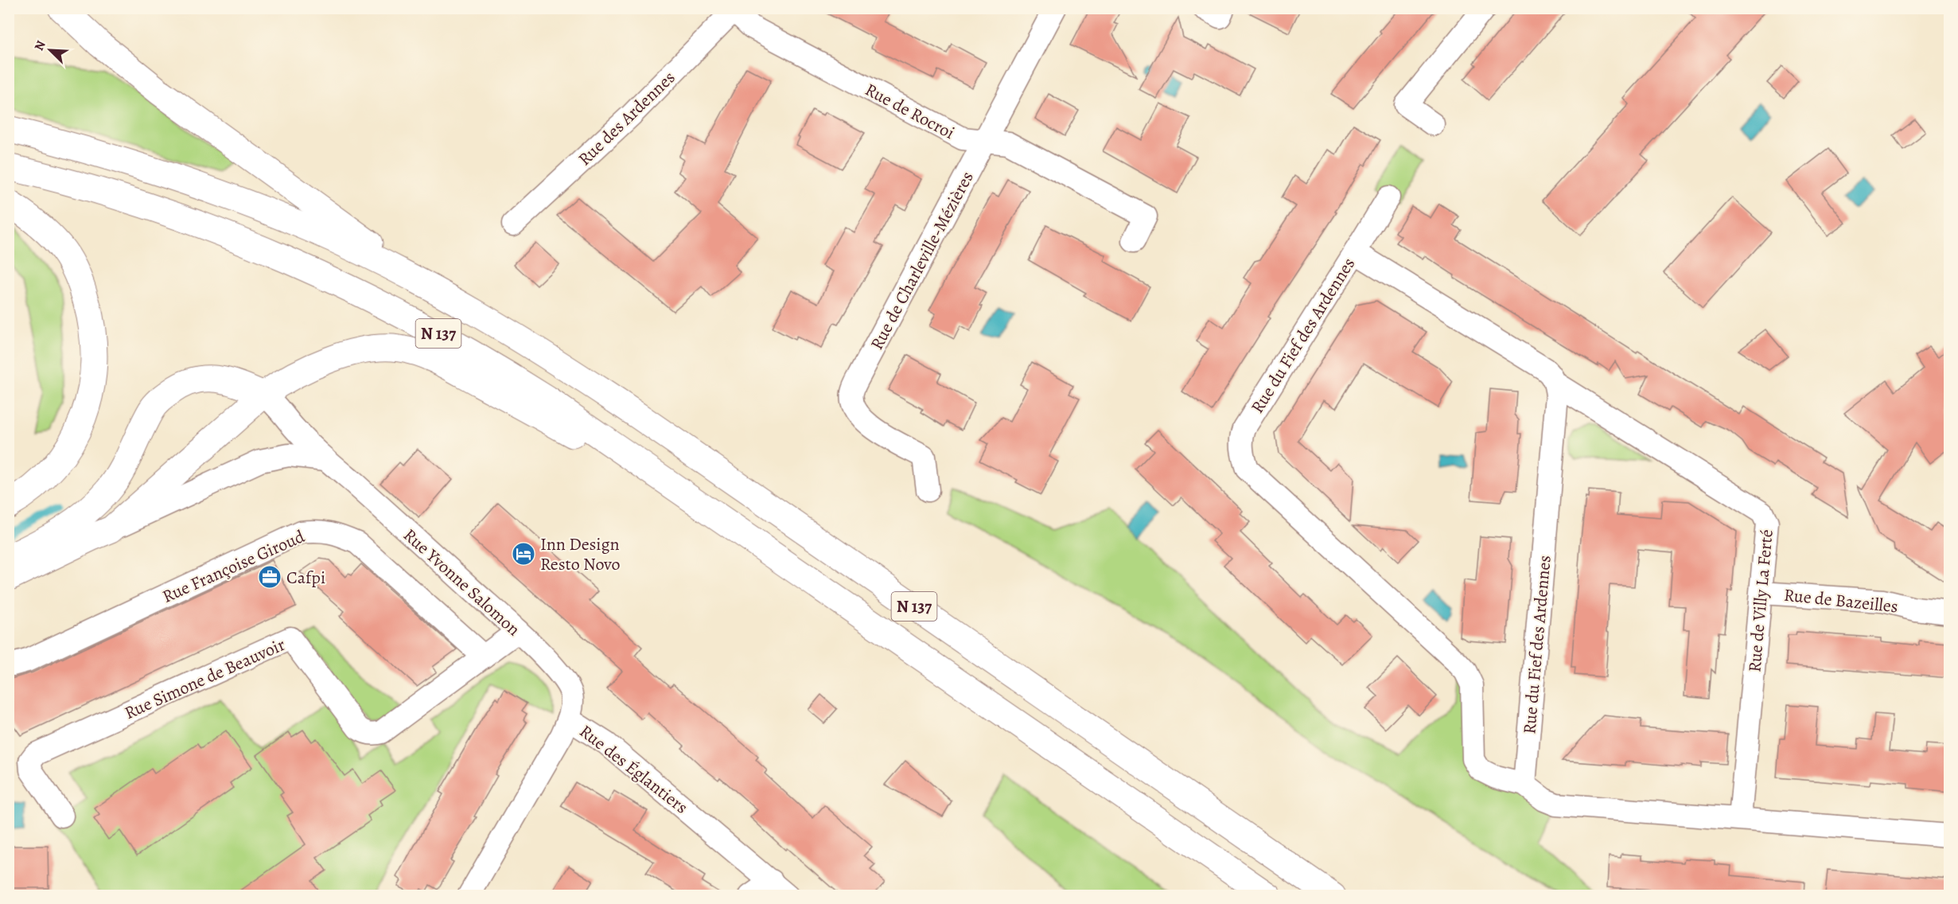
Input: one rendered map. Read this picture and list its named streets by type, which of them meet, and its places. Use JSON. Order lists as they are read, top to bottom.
{
  "streets": {
    "main road": ["N 137"],
    "street": [
      "Rue de Rocroi",
      "Rue des Ardennes",
      "Rue de Charleville-Mézières",
      "Rue du Fief des Ardennes",
      "Rue Françoise Giroud",
      "Rue Yvonne Salomon",
      "Rue de Bazeilles",
      "Rue de Villy La Ferté",
      "Rue Simone de Beauvoir",
      "Rue des Églantiers"
    ]
  },
  "crossings": [
    ["Rue de Rocroi", "Rue des Ardennes"],
    ["Rue de Rocroi", "Rue de Charleville-Mézières"],
    ["Rue du Fief des Ardennes", "Rue de Villy La Ferté"],
    ["Rue Françoise Giroud", "Rue Simone de Beauvoir"],
    ["Rue Yvonne Salomon", "Rue Simone de Beauvoir"],
    ["Rue Yvonne Salomon", "Rue des Églantiers"],
    ["Rue de Bazeilles", "Rue de Villy La Ferté"]
  ],
  "places": {
    "hotel": ["Inn Design Resto Novo"],
    "office": ["Cafpi"]
  },
  "north": "top left"
}
